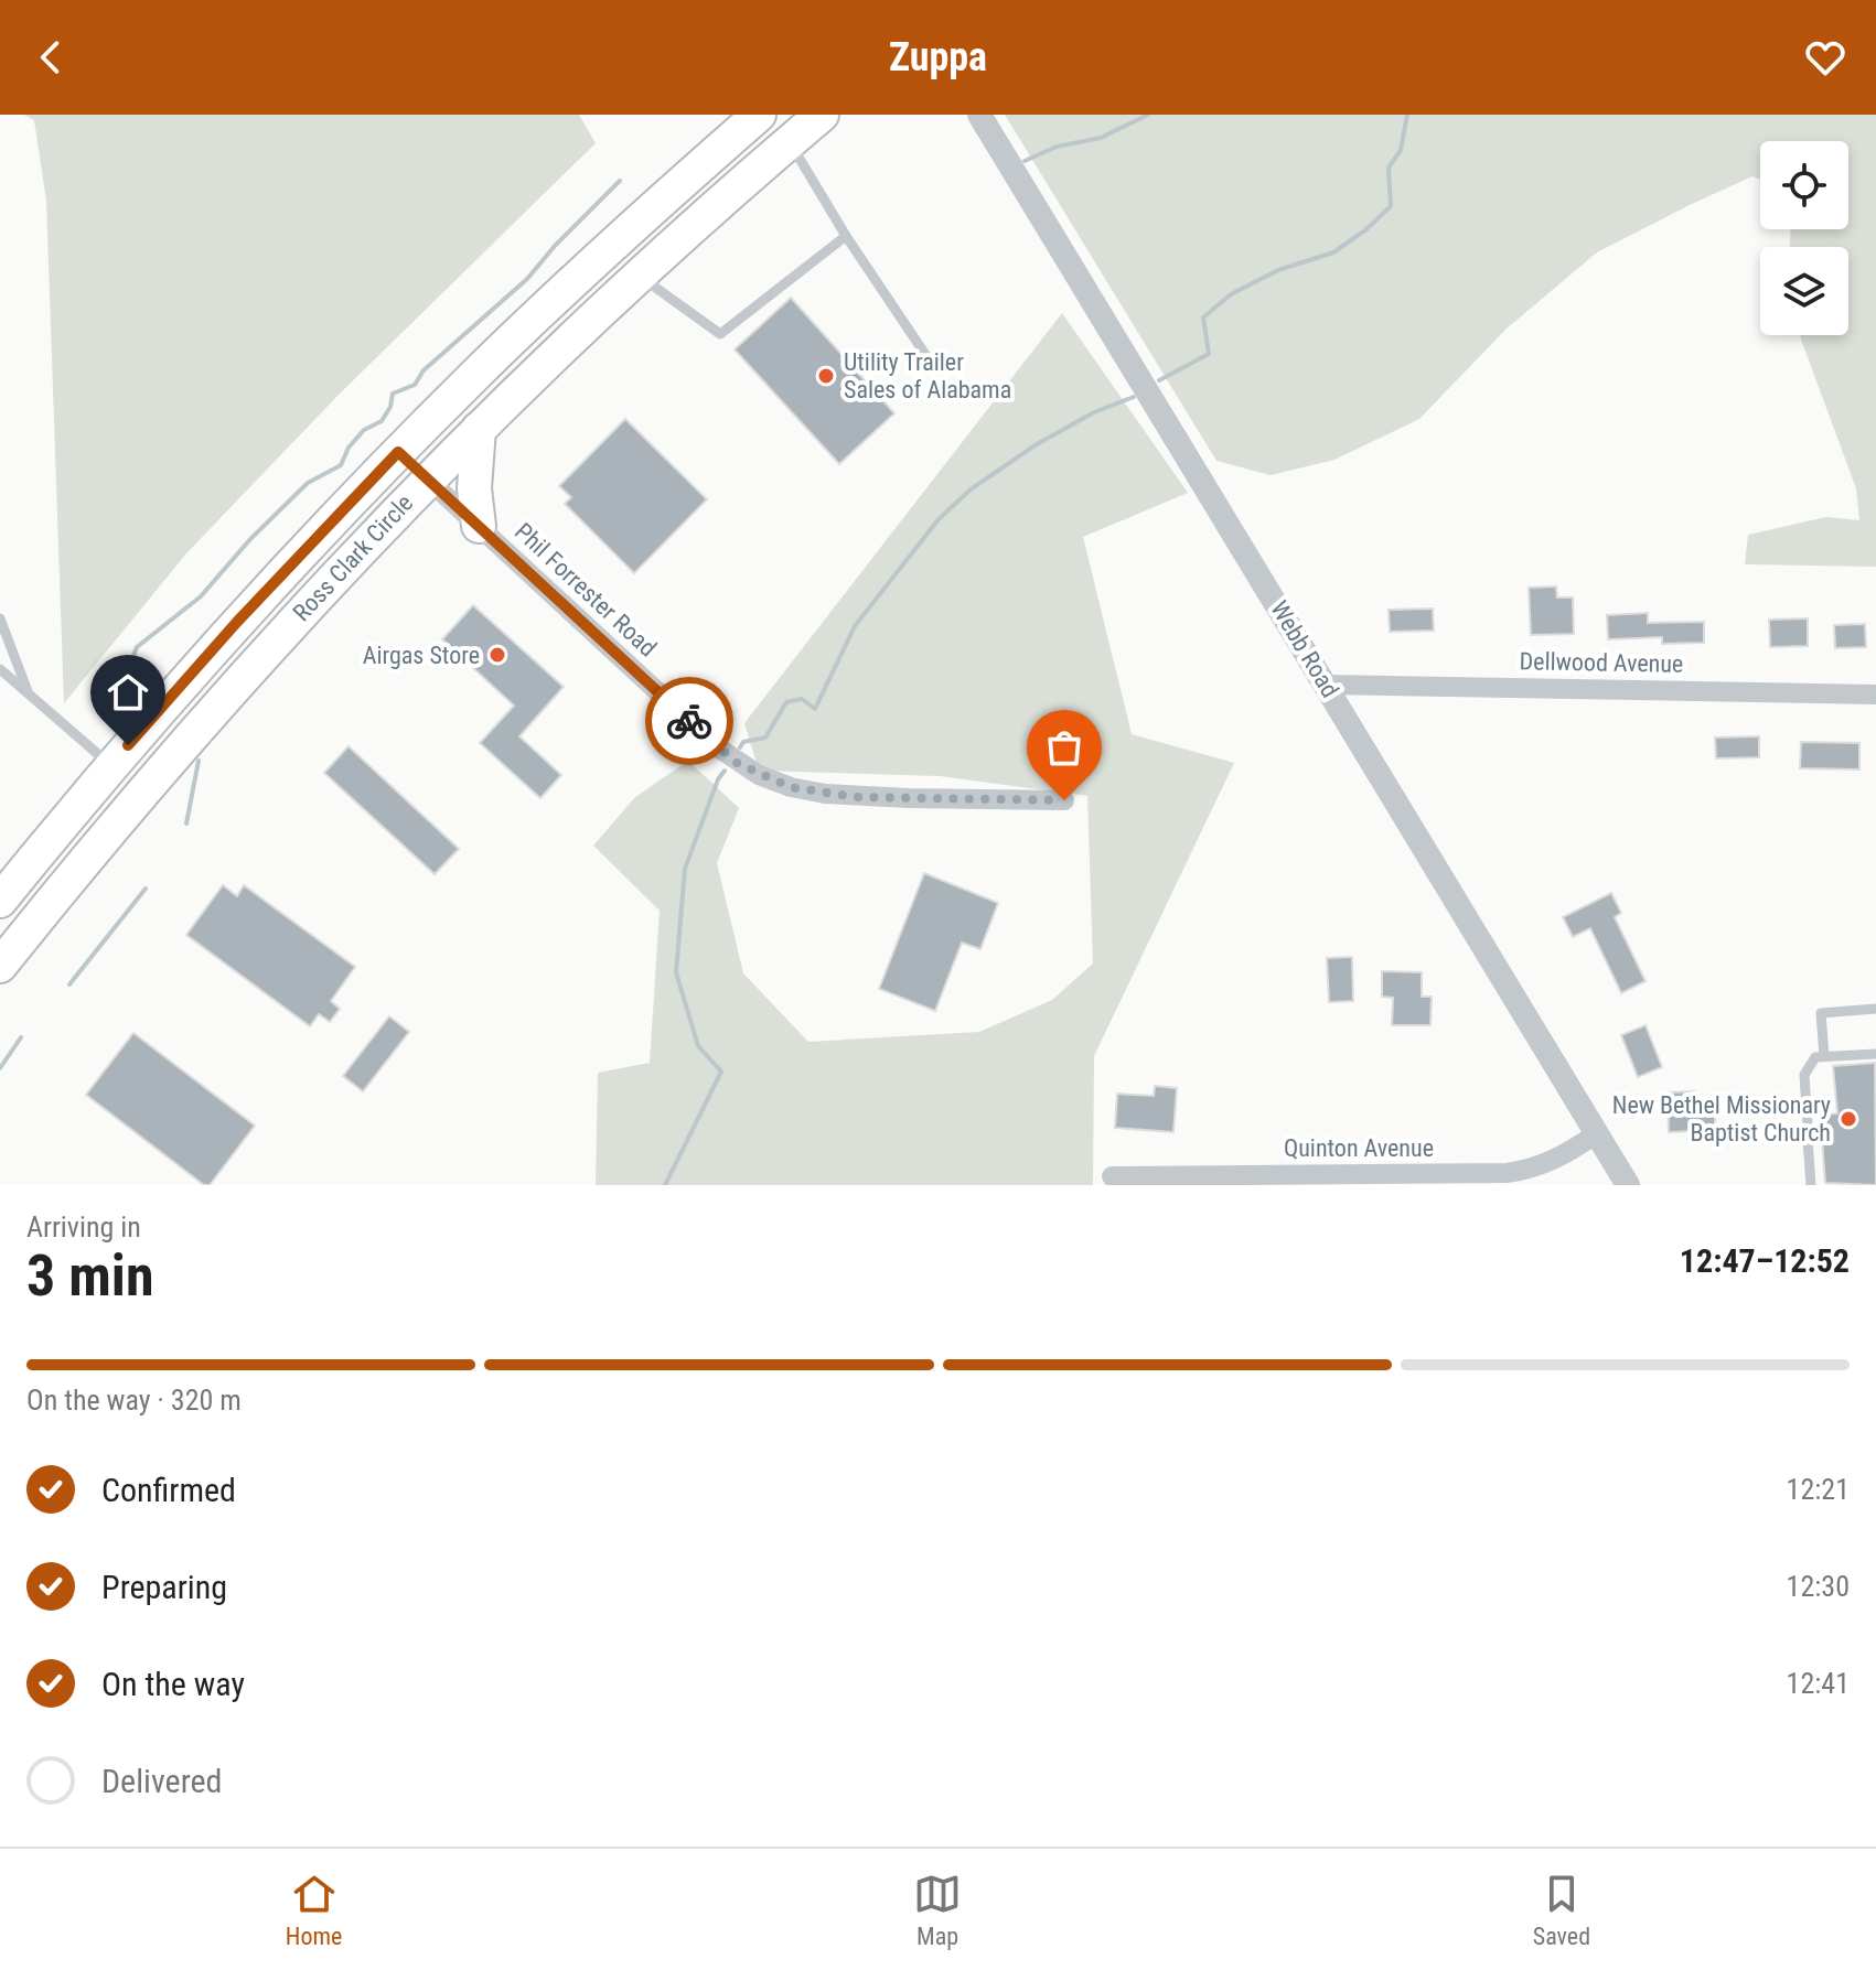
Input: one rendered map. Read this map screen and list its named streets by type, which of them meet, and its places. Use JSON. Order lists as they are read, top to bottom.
{
  "streets": {
    "highway": ["Ross Clark Circle"],
    "street": [
      "Phil Forrester Road",
      "Webb Road",
      "Dellwood Avenue",
      "Quinton Avenue"
    ]
  },
  "crossings": [
    ["Ross Clark Circle", "Phil Forrester Road"],
    ["Webb Road", "Dellwood Avenue"],
    ["Webb Road", "Quinton Avenue"]
  ],
  "places": ["Utility Trailer Sales of Alabama", "Airgas Store", "New Bethel Missionary Baptist Church"],
  "page": {
    "header": "Zuppa",
    "heading": ["3 min", "Arriving in", "12:47–12:52"],
    "bar": "On the way · 320 m",
    "list": [
      ["Confirmed", "12:21"],
      ["Preparing", "12:30"],
      ["On the way", "12:41"],
      "Delivered"
    ],
    "tabs": ["Home", "Map", "Saved"]
  }
}
